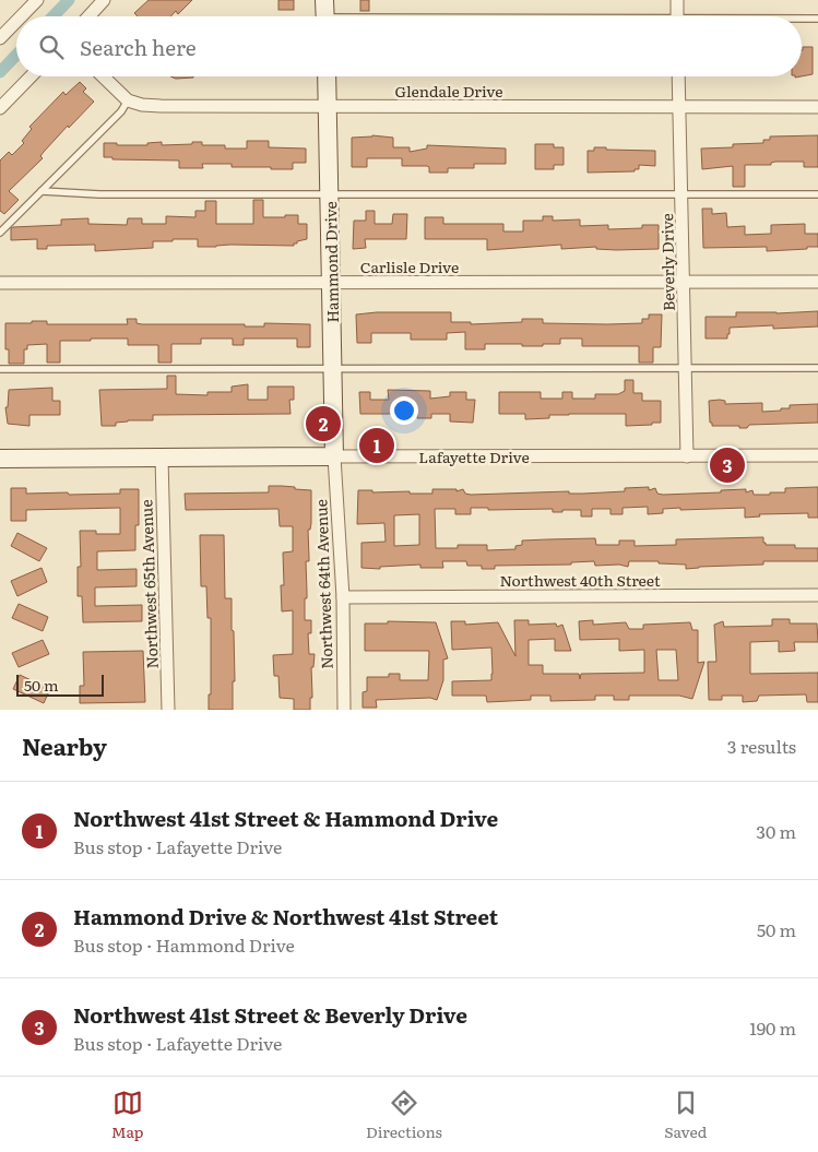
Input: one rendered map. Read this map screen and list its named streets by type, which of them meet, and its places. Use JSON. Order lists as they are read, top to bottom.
{
  "streets": {
    "street": [
      "Glendale Drive",
      "Hammond Drive",
      "Beverly Drive",
      "Carlisle Drive",
      "Lafayette Drive",
      "Northwest 40th Street",
      "Northwest 65th Avenue",
      "Northwest 64th Avenue"
    ]
  },
  "crossings": [
    ["Glendale Drive", "Hammond Drive"],
    ["Glendale Drive", "Beverly Drive"],
    ["Hammond Drive", "Carlisle Drive"],
    ["Hammond Drive", "Lafayette Drive"],
    ["Hammond Drive", "Northwest 64th Avenue"],
    ["Beverly Drive", "Carlisle Drive"],
    ["Beverly Drive", "Lafayette Drive"],
    ["Lafayette Drive", "Northwest 65th Avenue"],
    ["Lafayette Drive", "Northwest 64th Avenue"],
    ["Northwest 40th Street", "Northwest 64th Avenue"]
  ],
  "scale_bar": "50 m",
  "page": {
    "search": "Search here",
    "pins": ["2", "1", "3"],
    "scale": "50 m",
    "heading": ["Nearby", "3 results"],
    "list": [
      {
        "mark": "1",
        "name": "Northwest 41st Street & Hammond Drive",
        "note": "Bus stop · Lafayette Drive",
        "value": "30 m"
      },
      {
        "mark": "2",
        "name": "Hammond Drive & Northwest 41st Street",
        "note": "Bus stop · Hammond Drive",
        "value": "50 m"
      },
      {
        "mark": "3",
        "name": "Northwest 41st Street & Beverly Drive",
        "note": "Bus stop · Lafayette Drive",
        "value": "190 m"
      }
    ],
    "nav": ["Map", "Directions", "Saved"]
  }
}
